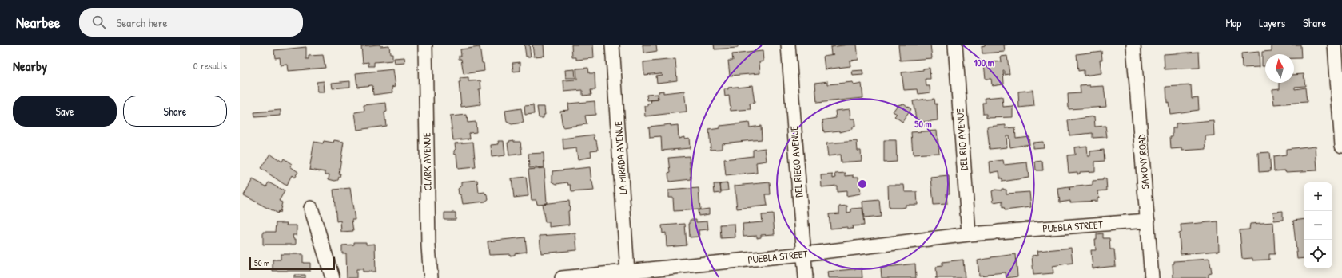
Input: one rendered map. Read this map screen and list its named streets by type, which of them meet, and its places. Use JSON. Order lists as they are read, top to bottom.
{
  "streets": {
    "street": [
      "DEL RIO AVENUE",
      "LA MIRADA AVENUE",
      "CLARK AVENUE",
      "DEL RIEGO AVENUE",
      "SAXONY ROAD",
      "PUEBLA STREET"
    ]
  },
  "crossings": [
    ["DEL RIO AVENUE", "PUEBLA STREET"],
    ["LA MIRADA AVENUE", "PUEBLA STREET"],
    ["DEL RIEGO AVENUE", "PUEBLA STREET"],
    ["SAXONY ROAD", "PUEBLA STREET"]
  ],
  "scale_bar": "50 m",
  "north": "top",
  "page": {
    "header": "Nearbee",
    "search": "Search here",
    "nav": ["Map", "Layers", "Share"],
    "heading": ["Nearby", "0 results"],
    "buttons": ["Save", "Share"],
    "map_buttons": ["+", "−"],
    "scale": "50 m"
  },
  "rings": ["100 m", "50 m"]
}
